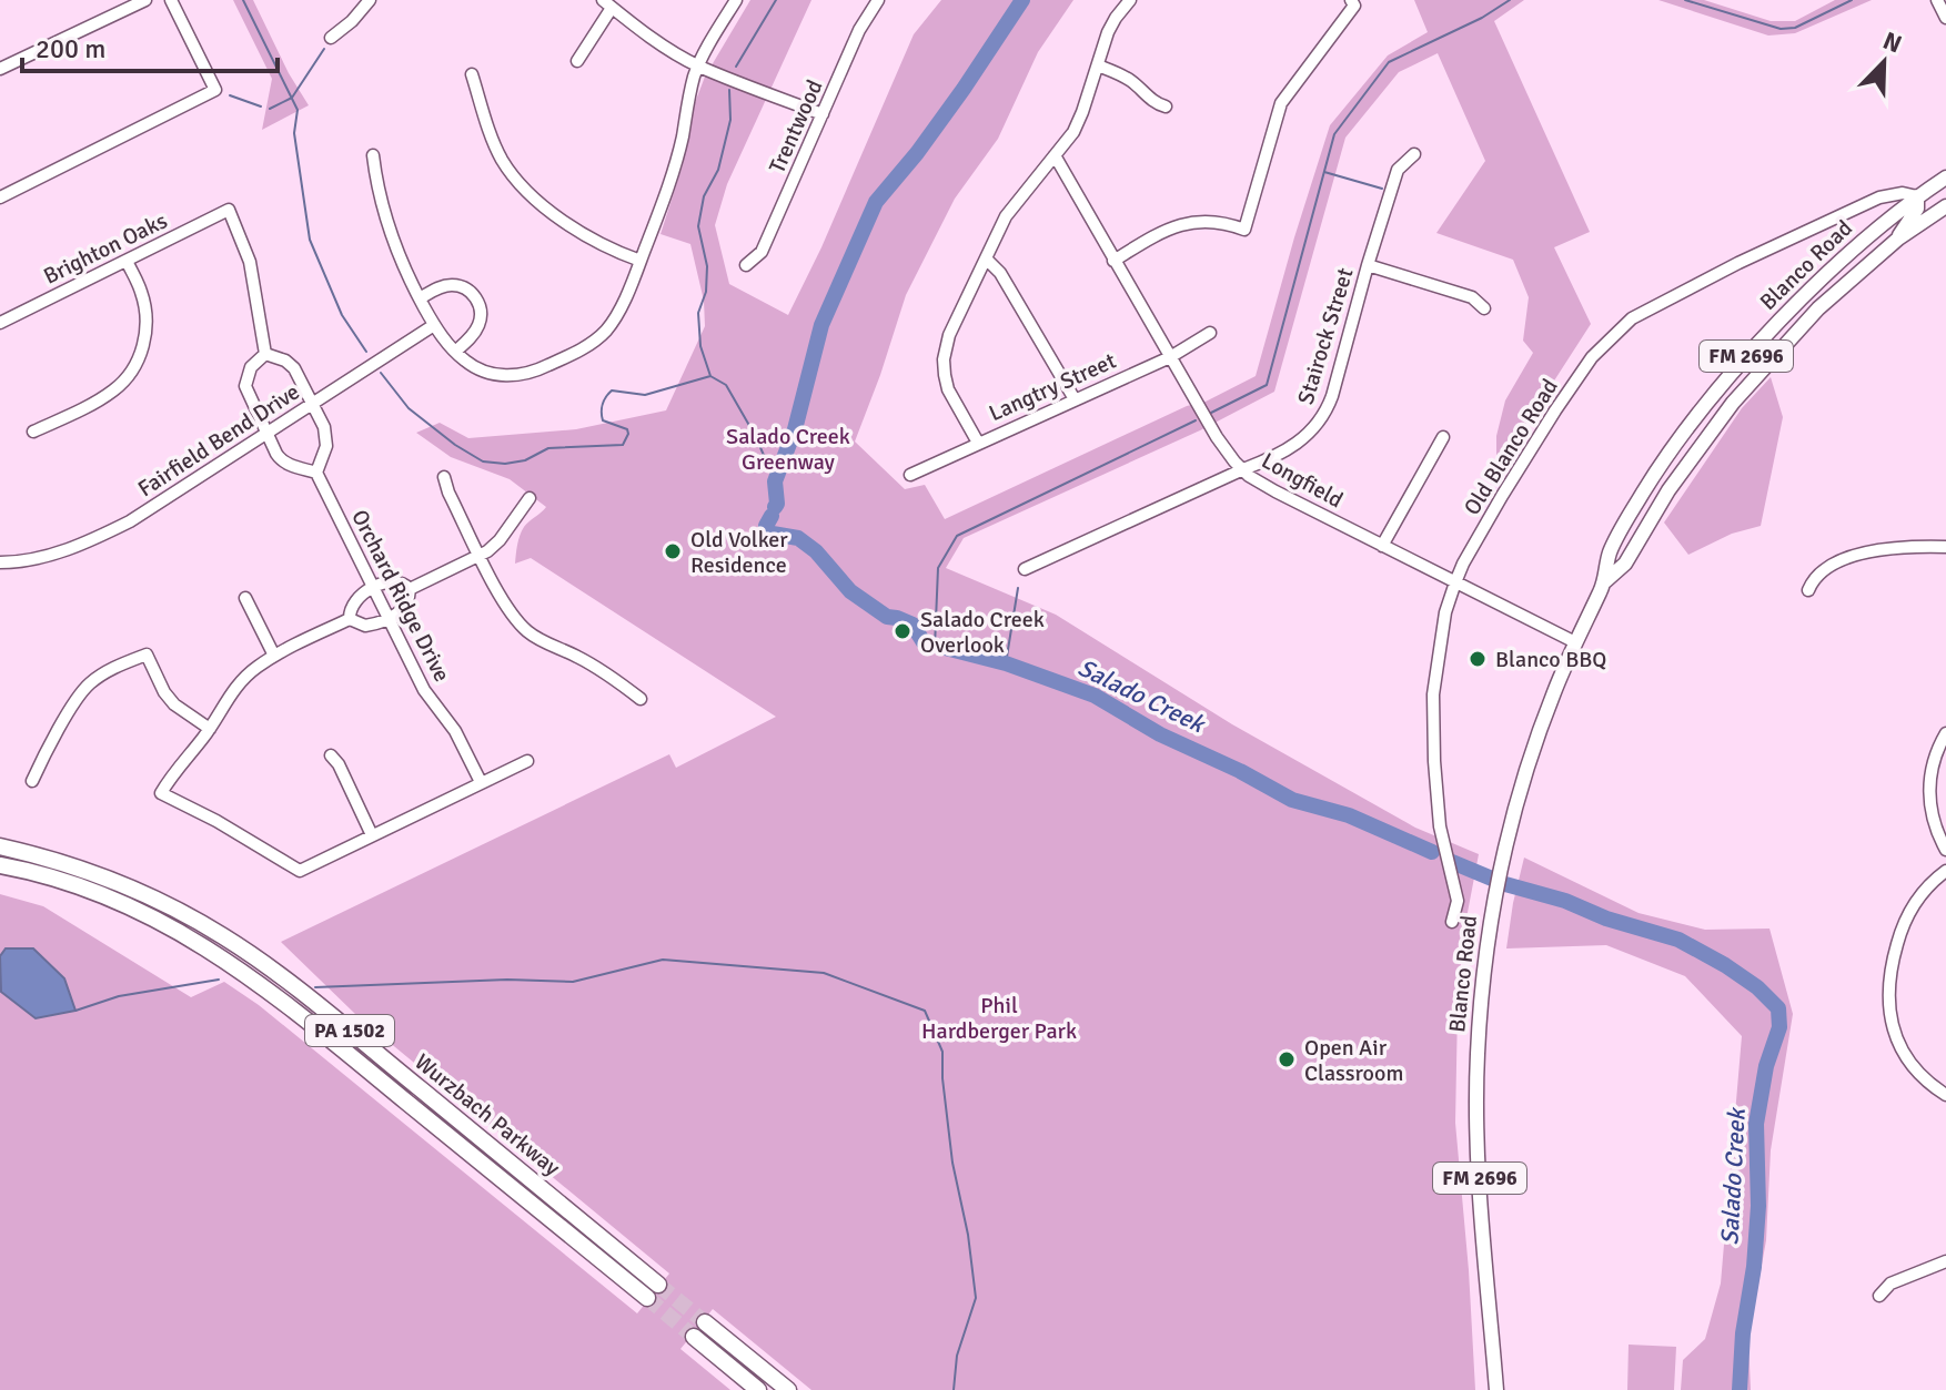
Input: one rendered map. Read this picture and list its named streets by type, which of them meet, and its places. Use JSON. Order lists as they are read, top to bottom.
{
  "streets": {
    "highway": ["PA 1502", "Wurzbach Parkway"],
    "main road": ["Blanco Road", "FM 2696"],
    "street": [
      "Trentwood",
      "Brighton Oaks",
      "Stairock Street",
      "Langtry Street",
      "Fairfield Bend Drive",
      "Old Blanco Road",
      "Longfield",
      "Orchard Ridge Drive"
    ]
  },
  "crossings": [
    ["Blanco Road", "Old Blanco Road"],
    ["Blanco Road", "Longfield"],
    ["Stairock Street", "Longfield"],
    ["Langtry Street", "Longfield"],
    ["Old Blanco Road", "Longfield"]
  ],
  "water": ["Salado Creek"],
  "parks": ["Salado Creek Greenway", "Phil Hardberger Park"],
  "places": [
    "Old Volker Residence",
    "Salado Creek Overlook",
    "Blanco BBQ",
    "Open Air Classroom"
  ],
  "scale_bar": "200 m",
  "north": "top right"
}
